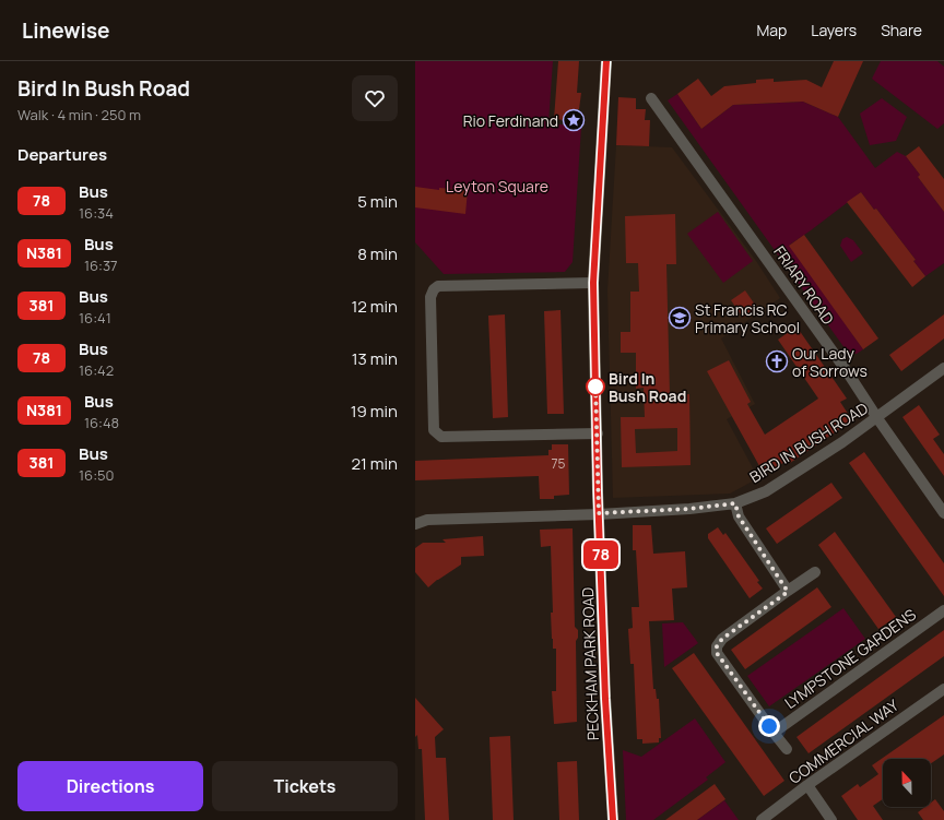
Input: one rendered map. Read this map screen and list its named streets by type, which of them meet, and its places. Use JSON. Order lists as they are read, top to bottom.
{
  "streets": {
    "main road": ["PECKHAM PARK ROAD"],
    "street": [
      "FRIARY ROAD",
      "BIRD IN BUSH ROAD",
      "LYMPSTONE GARDENS",
      "COMMERCIAL WAY"
    ]
  },
  "crossings": [
    ["FRIARY ROAD", "BIRD IN BUSH ROAD"],
    ["BIRD IN BUSH ROAD", "PECKHAM PARK ROAD"]
  ],
  "parks": ["Leyton Square"],
  "places": {
    "place": ["Rio Ferdinand"],
    "school or university": ["St Francis RC Primary School"],
    "church": ["Our Lady of Sorrows"],
    "other": ["Bird In Bush Road"]
  },
  "lines": ["bus line 78"],
  "house_numbers": ["75"],
  "north": "top",
  "page": {
    "header": "Linewise",
    "nav": ["Map", "Layers", "Share"],
    "heading": [
      ["Bird In Bush Road", "Walk · 4 min · 250 m"],
      "Departures"
    ],
    "on_map": "78",
    "list": [
      {
        "mark": "78",
        "name": "Bus",
        "note": "16:34",
        "value": "5 min"
      },
      {
        "mark": "N381",
        "name": "Bus",
        "note": "16:37",
        "value": "8 min"
      },
      {
        "mark": "381",
        "name": "Bus",
        "note": "16:41",
        "value": "12 min"
      },
      {
        "mark": "78",
        "name": "Bus",
        "note": "16:42",
        "value": "13 min"
      },
      {
        "mark": "N381",
        "name": "Bus",
        "note": "16:48",
        "value": "19 min"
      },
      {
        "mark": "381",
        "name": "Bus",
        "note": "16:50",
        "value": "21 min"
      }
    ],
    "buttons": ["Directions", "Tickets"]
  }
}
